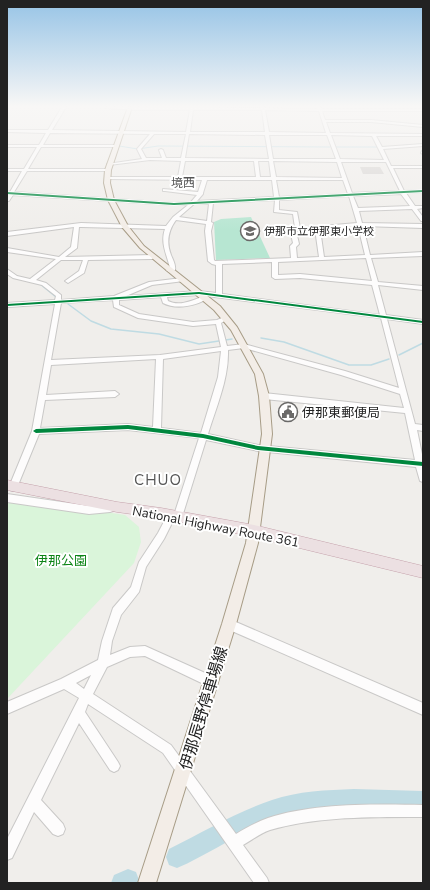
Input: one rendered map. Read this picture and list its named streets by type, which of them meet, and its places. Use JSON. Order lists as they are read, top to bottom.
{
  "streets": {
    "highway": ["National Highway Route 361"],
    "main road": ["伊那辰野停車場線"]
  },
  "crossings": [
    ["National Highway Route 361", "伊那辰野停車場線"]
  ],
  "districts": ["境西", "CHUO"],
  "parks": ["伊那公園"],
  "places": {
    "school or university": ["伊那市立伊那東小学校"],
    "public building": ["伊那東郵便局"]
  }
}
